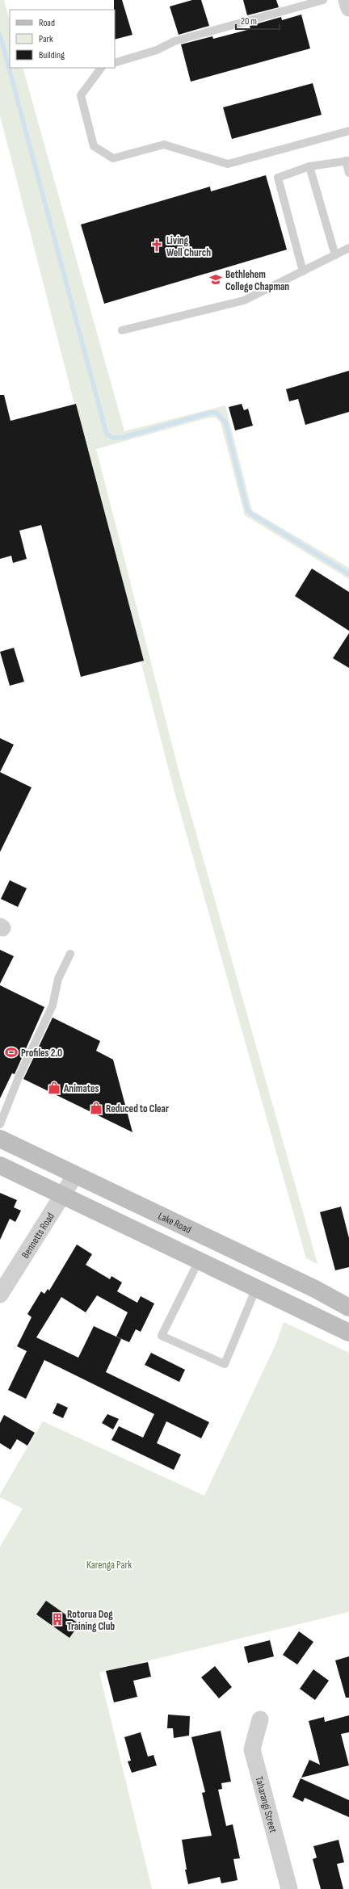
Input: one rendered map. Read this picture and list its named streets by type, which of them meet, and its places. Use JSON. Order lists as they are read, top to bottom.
{
  "streets": {
    "main road": ["Lake Road"],
    "street": ["Bennetts Road", "Taharangi Street"]
  },
  "crossings": [
    ["Lake Road", "Bennetts Road"]
  ],
  "parks": ["Karenga Park"],
  "places": {
    "church": ["Living Well Church"],
    "school or university": ["Bethlehem College Chapman"],
    "sports": ["Profiles 2.0"],
    "shop": ["Animates", "Reduced to Clear"],
    "building": ["Rotorua Dog Training Club"]
  },
  "legend": ["Road", "Park", "Building"],
  "scale_bar": "20 m"
}
